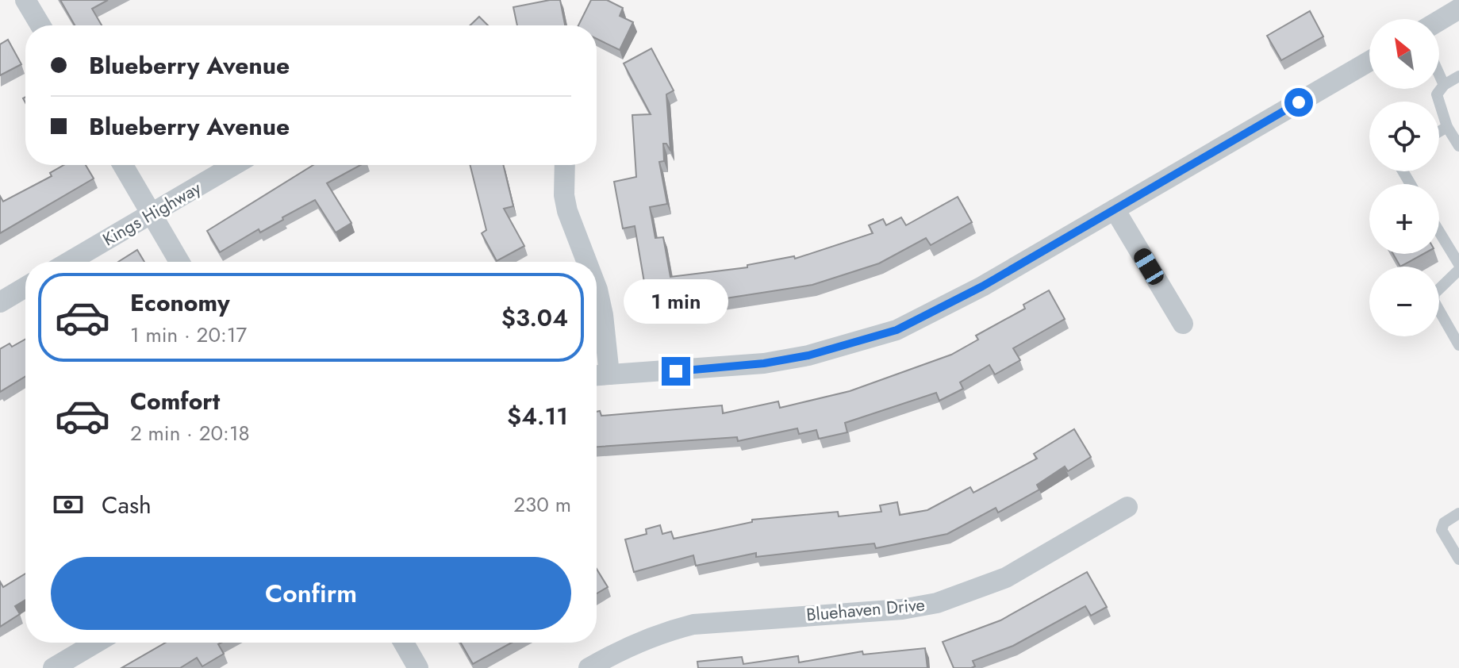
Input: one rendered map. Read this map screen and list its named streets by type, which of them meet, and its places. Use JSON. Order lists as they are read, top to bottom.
{
  "streets": {
    "street": ["Kings Highway", "Bluehaven Drive"]
  },
  "north": "top left",
  "page": {
    "map_buttons": ["+", "−"],
    "banner": ["Blueberry Avenue", "Blueberry Avenue"],
    "list": [
      {
        "name": "Economy",
        "note": "1 min · 20:17",
        "value": "$3.04"
      },
      {
        "name": "Comfort",
        "note": "2 min · 20:18",
        "value": "$4.11"
      }
    ],
    "bubble": "1 min",
    "pay": ["Cash", "230 m"],
    "buttons": "Confirm"
  }
}
